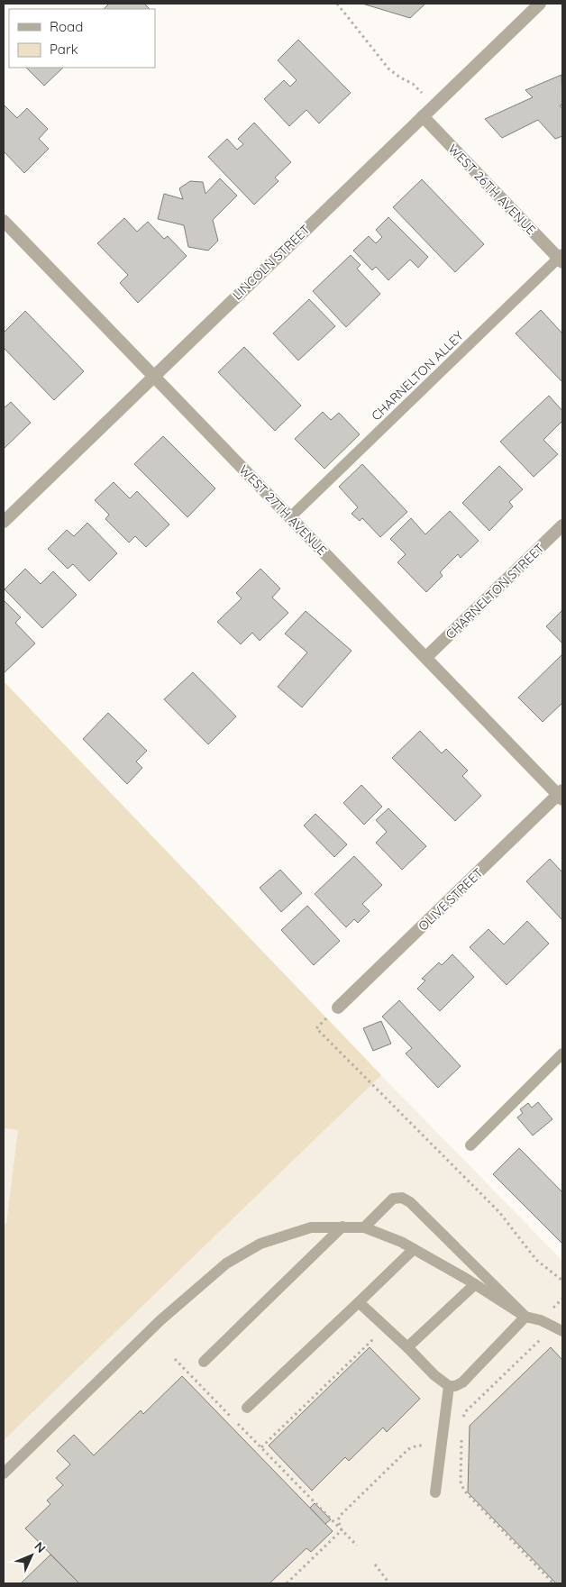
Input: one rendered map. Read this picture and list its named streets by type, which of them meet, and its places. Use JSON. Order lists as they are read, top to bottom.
{
  "streets": {
    "street": [
      "WEST 26TH AVENUE",
      "LINCOLN STREET",
      "WEST 27TH AVENUE",
      "CHARNELTON STREET",
      "OLIVE STREET"
    ],
    "lane": ["CHARNELTON ALLEY"]
  },
  "crossings": [
    ["WEST 26TH AVENUE", "LINCOLN STREET"],
    ["WEST 26TH AVENUE", "CHARNELTON ALLEY"],
    ["LINCOLN STREET", "WEST 27TH AVENUE"],
    ["CHARNELTON ALLEY", "WEST 27TH AVENUE"],
    ["WEST 27TH AVENUE", "CHARNELTON STREET"],
    ["WEST 27TH AVENUE", "OLIVE STREET"]
  ],
  "legend": ["Road", "Park"],
  "north": "top right"
}
